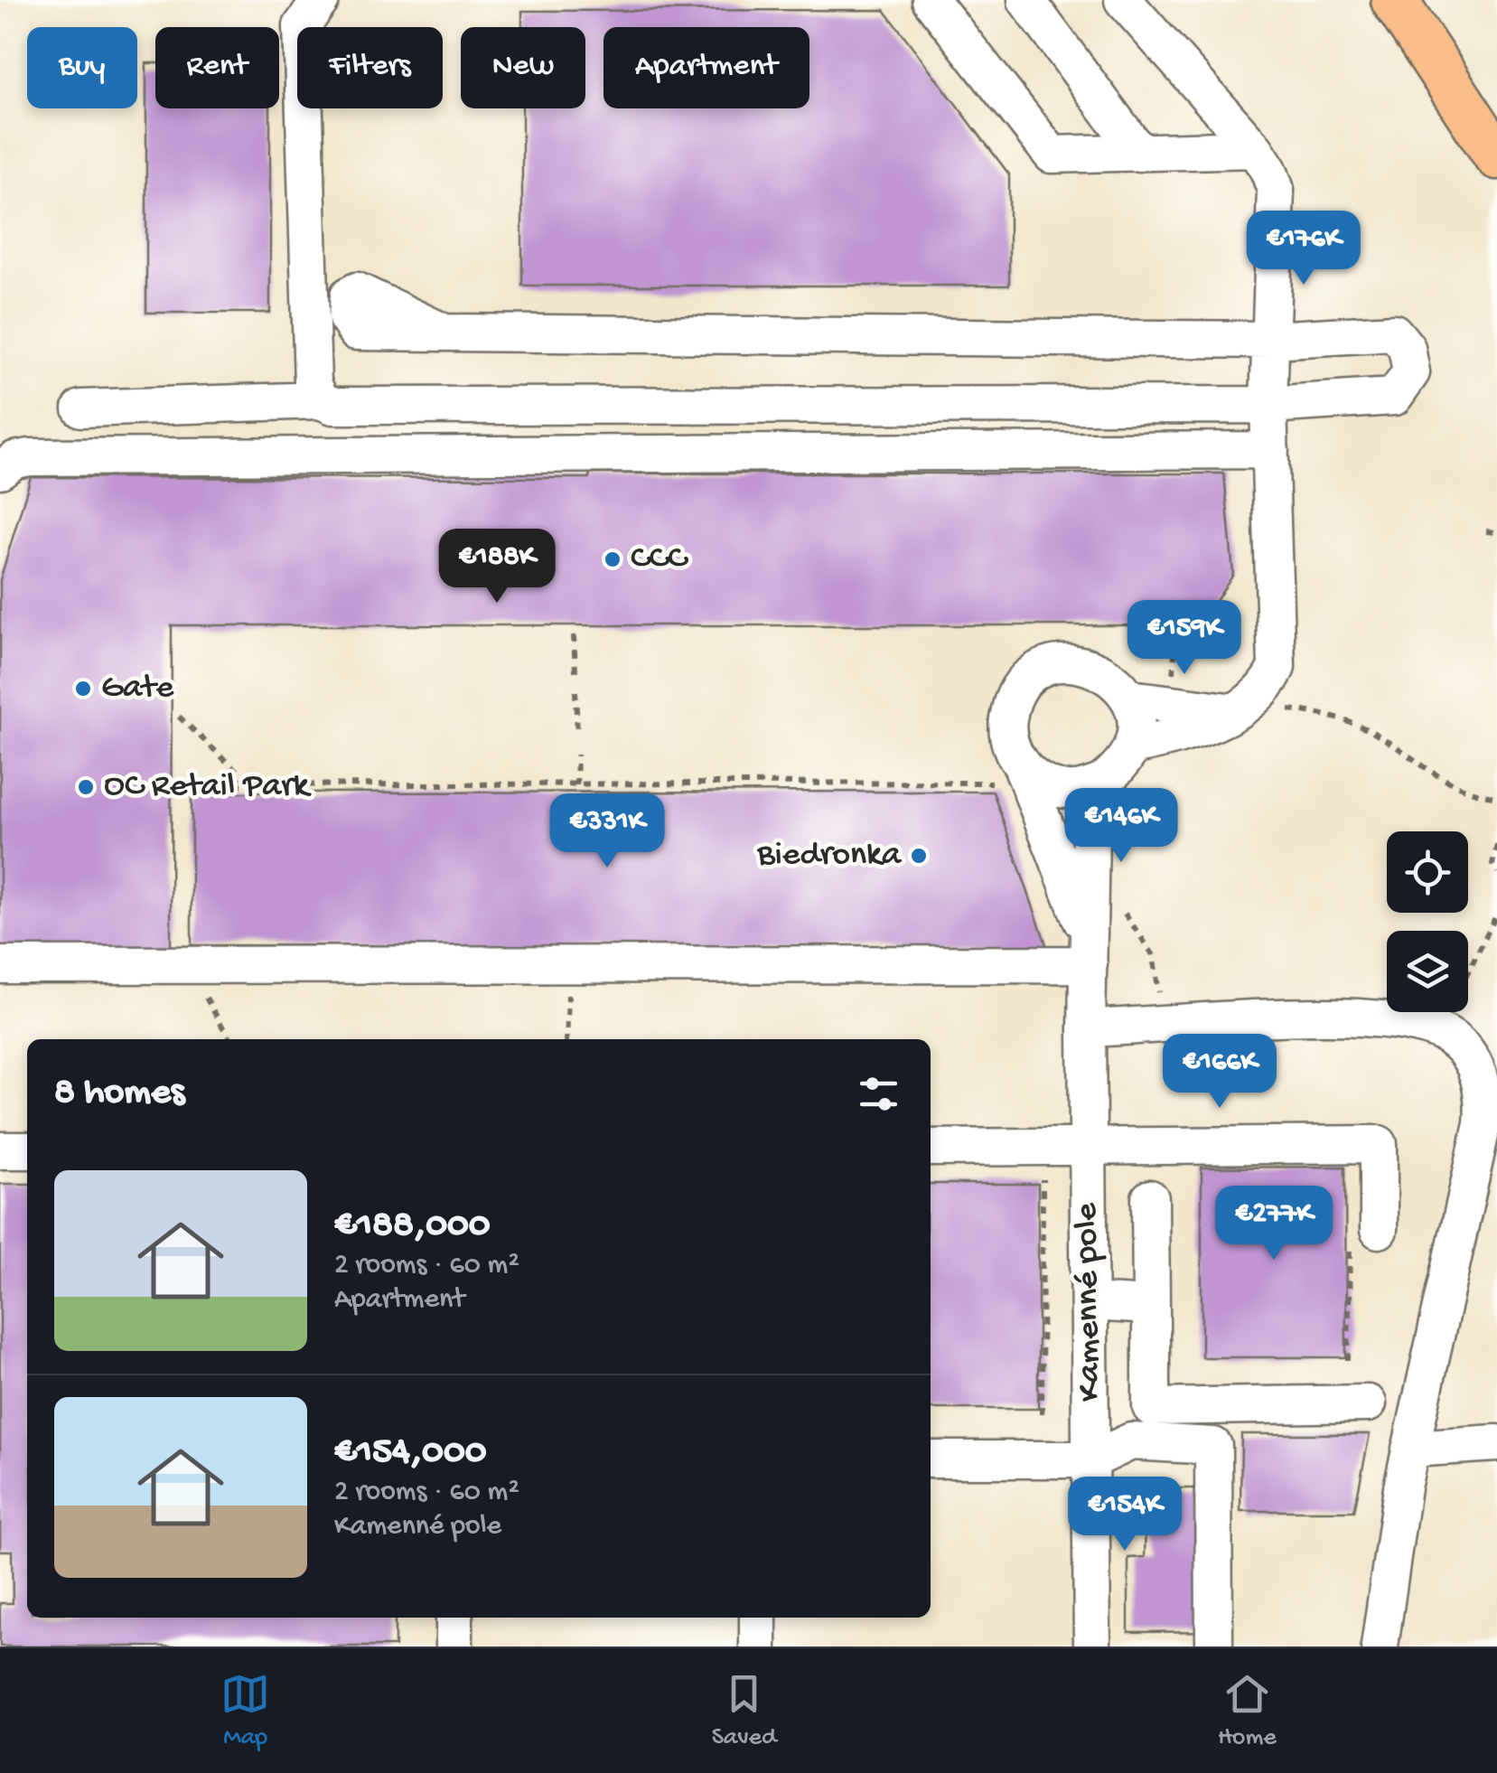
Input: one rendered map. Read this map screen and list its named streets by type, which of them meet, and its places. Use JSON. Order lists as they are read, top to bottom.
{
  "streets": {
    "street": ["Kamenné pole"]
  },
  "places": [
    "CCC",
    "Gate",
    "OC Retail Park",
    "Biedronka"
  ],
  "page": {
    "chip": [
      "Buy",
      "Rent",
      "Filters",
      "New",
      "Apartment"
    ],
    "price": [
      "€176K",
      "€188K",
      "€159K",
      "€146K",
      "€331K",
      "€166K",
      "€277K",
      "€154K"
    ],
    "heading": "8 homes",
    "list": [
      {
        "name": "€188,000",
        "note": "2 rooms · 60 m² · Apartment"
      },
      {
        "name": "€154,000",
        "note": "2 rooms · 60 m² · Kamenné pole"
      }
    ],
    "tabs": ["Map", "Saved", "Home"]
  }
}
